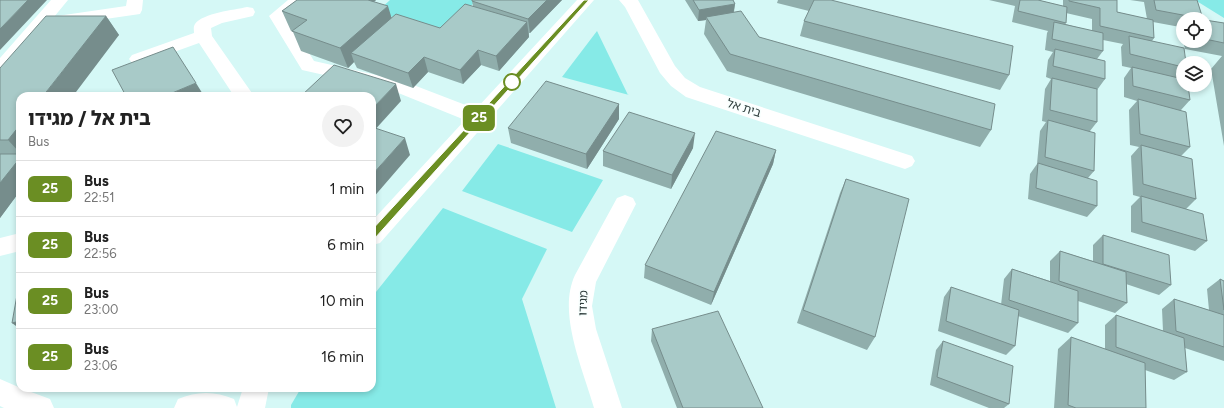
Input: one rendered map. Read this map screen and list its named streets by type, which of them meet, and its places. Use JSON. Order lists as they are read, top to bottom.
{
  "streets": {
    "street": ["בית אל", "מגידו"]
  },
  "lines": ["bus line 25"],
  "page": {
    "on_map": "25",
    "heading": ["בית אל / מגידו", "Bus"],
    "list": [
      {
        "mark": "25",
        "name": "Bus",
        "note": "22:51",
        "value": "1 min"
      },
      {
        "mark": "25",
        "name": "Bus",
        "note": "22:56",
        "value": "6 min"
      },
      {
        "mark": "25",
        "name": "Bus",
        "note": "23:00",
        "value": "10 min"
      },
      {
        "mark": "25",
        "name": "Bus",
        "note": "23:06",
        "value": "16 min"
      }
    ]
  }
}
